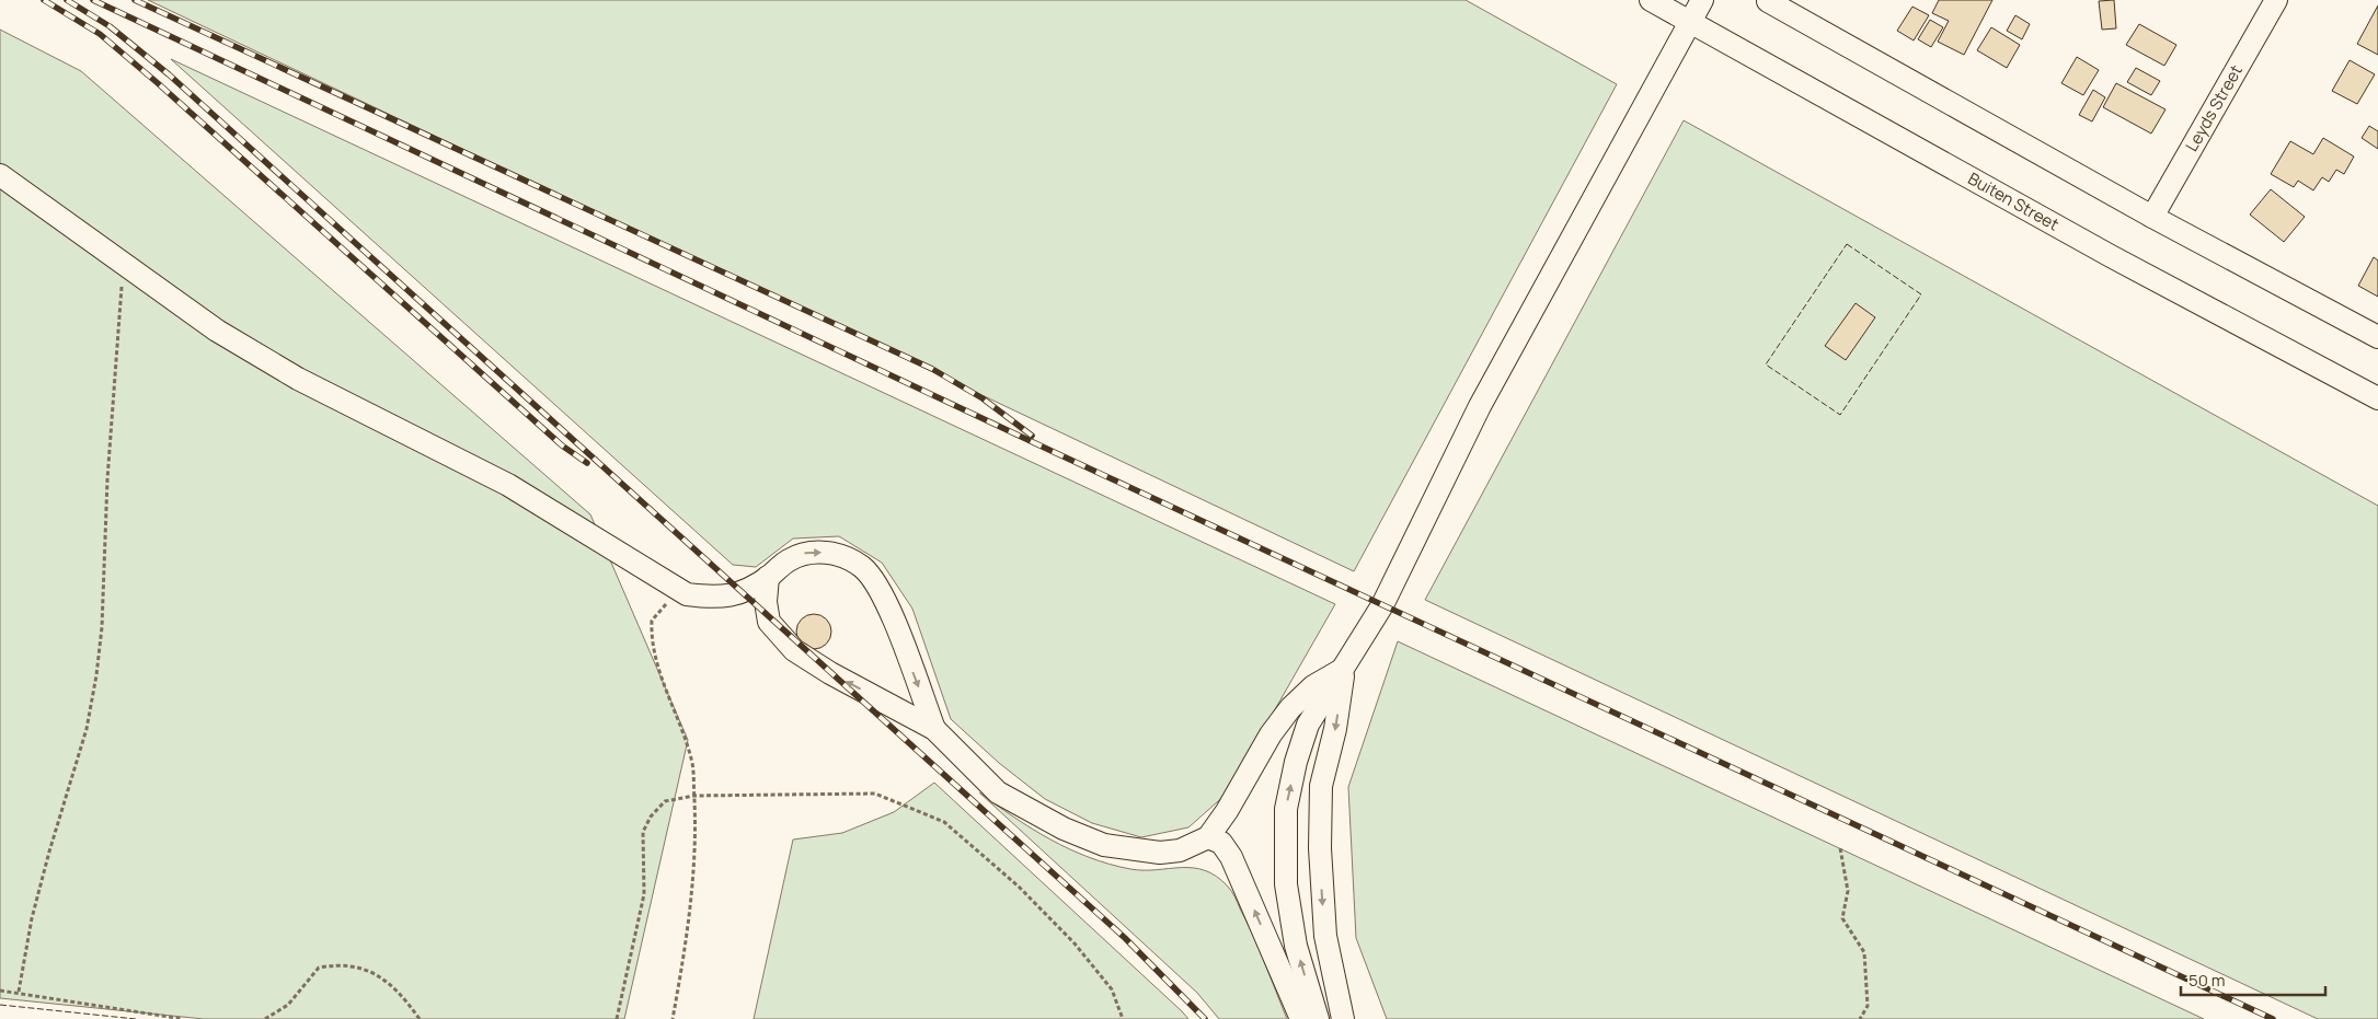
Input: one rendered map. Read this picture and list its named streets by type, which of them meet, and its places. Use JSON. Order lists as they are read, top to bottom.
{
  "streets": {
    "street": ["Leyds Street", "Buiten Street"]
  },
  "scale_bar": "50 m"
}
